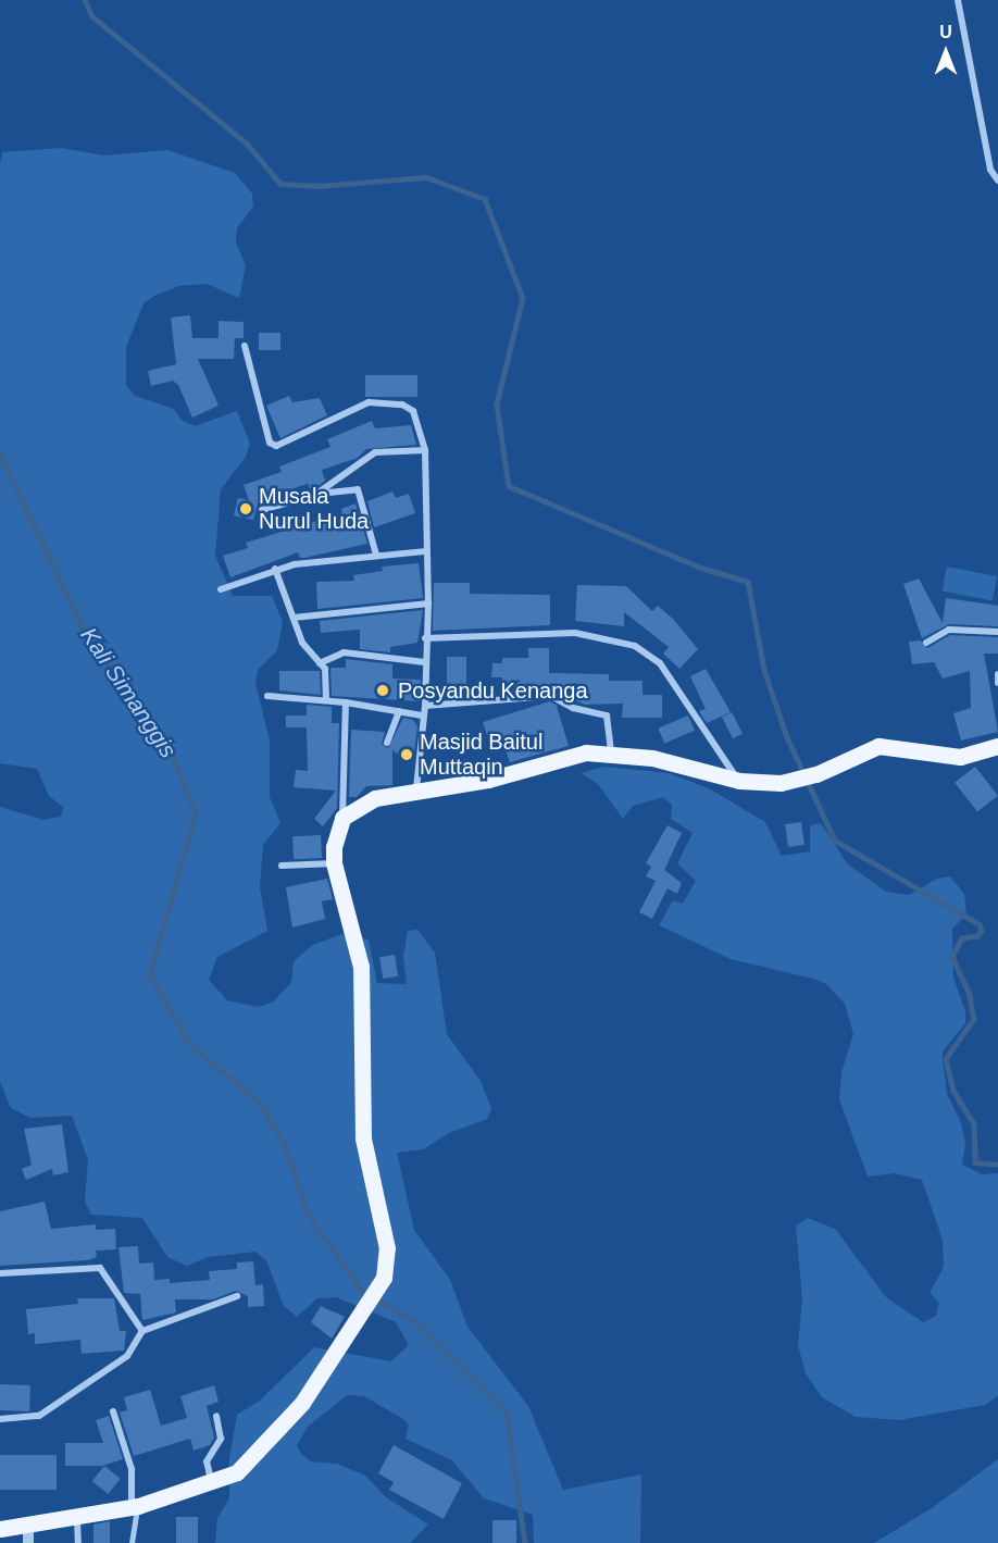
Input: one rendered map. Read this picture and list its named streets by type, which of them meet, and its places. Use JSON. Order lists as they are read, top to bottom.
{
  "water": ["Kali Simanggis"],
  "places": ["Musala Nurul Huda", "Posyandu Kenanga", "Masjid Baitul Muttaqin"],
  "north": "top"
}
